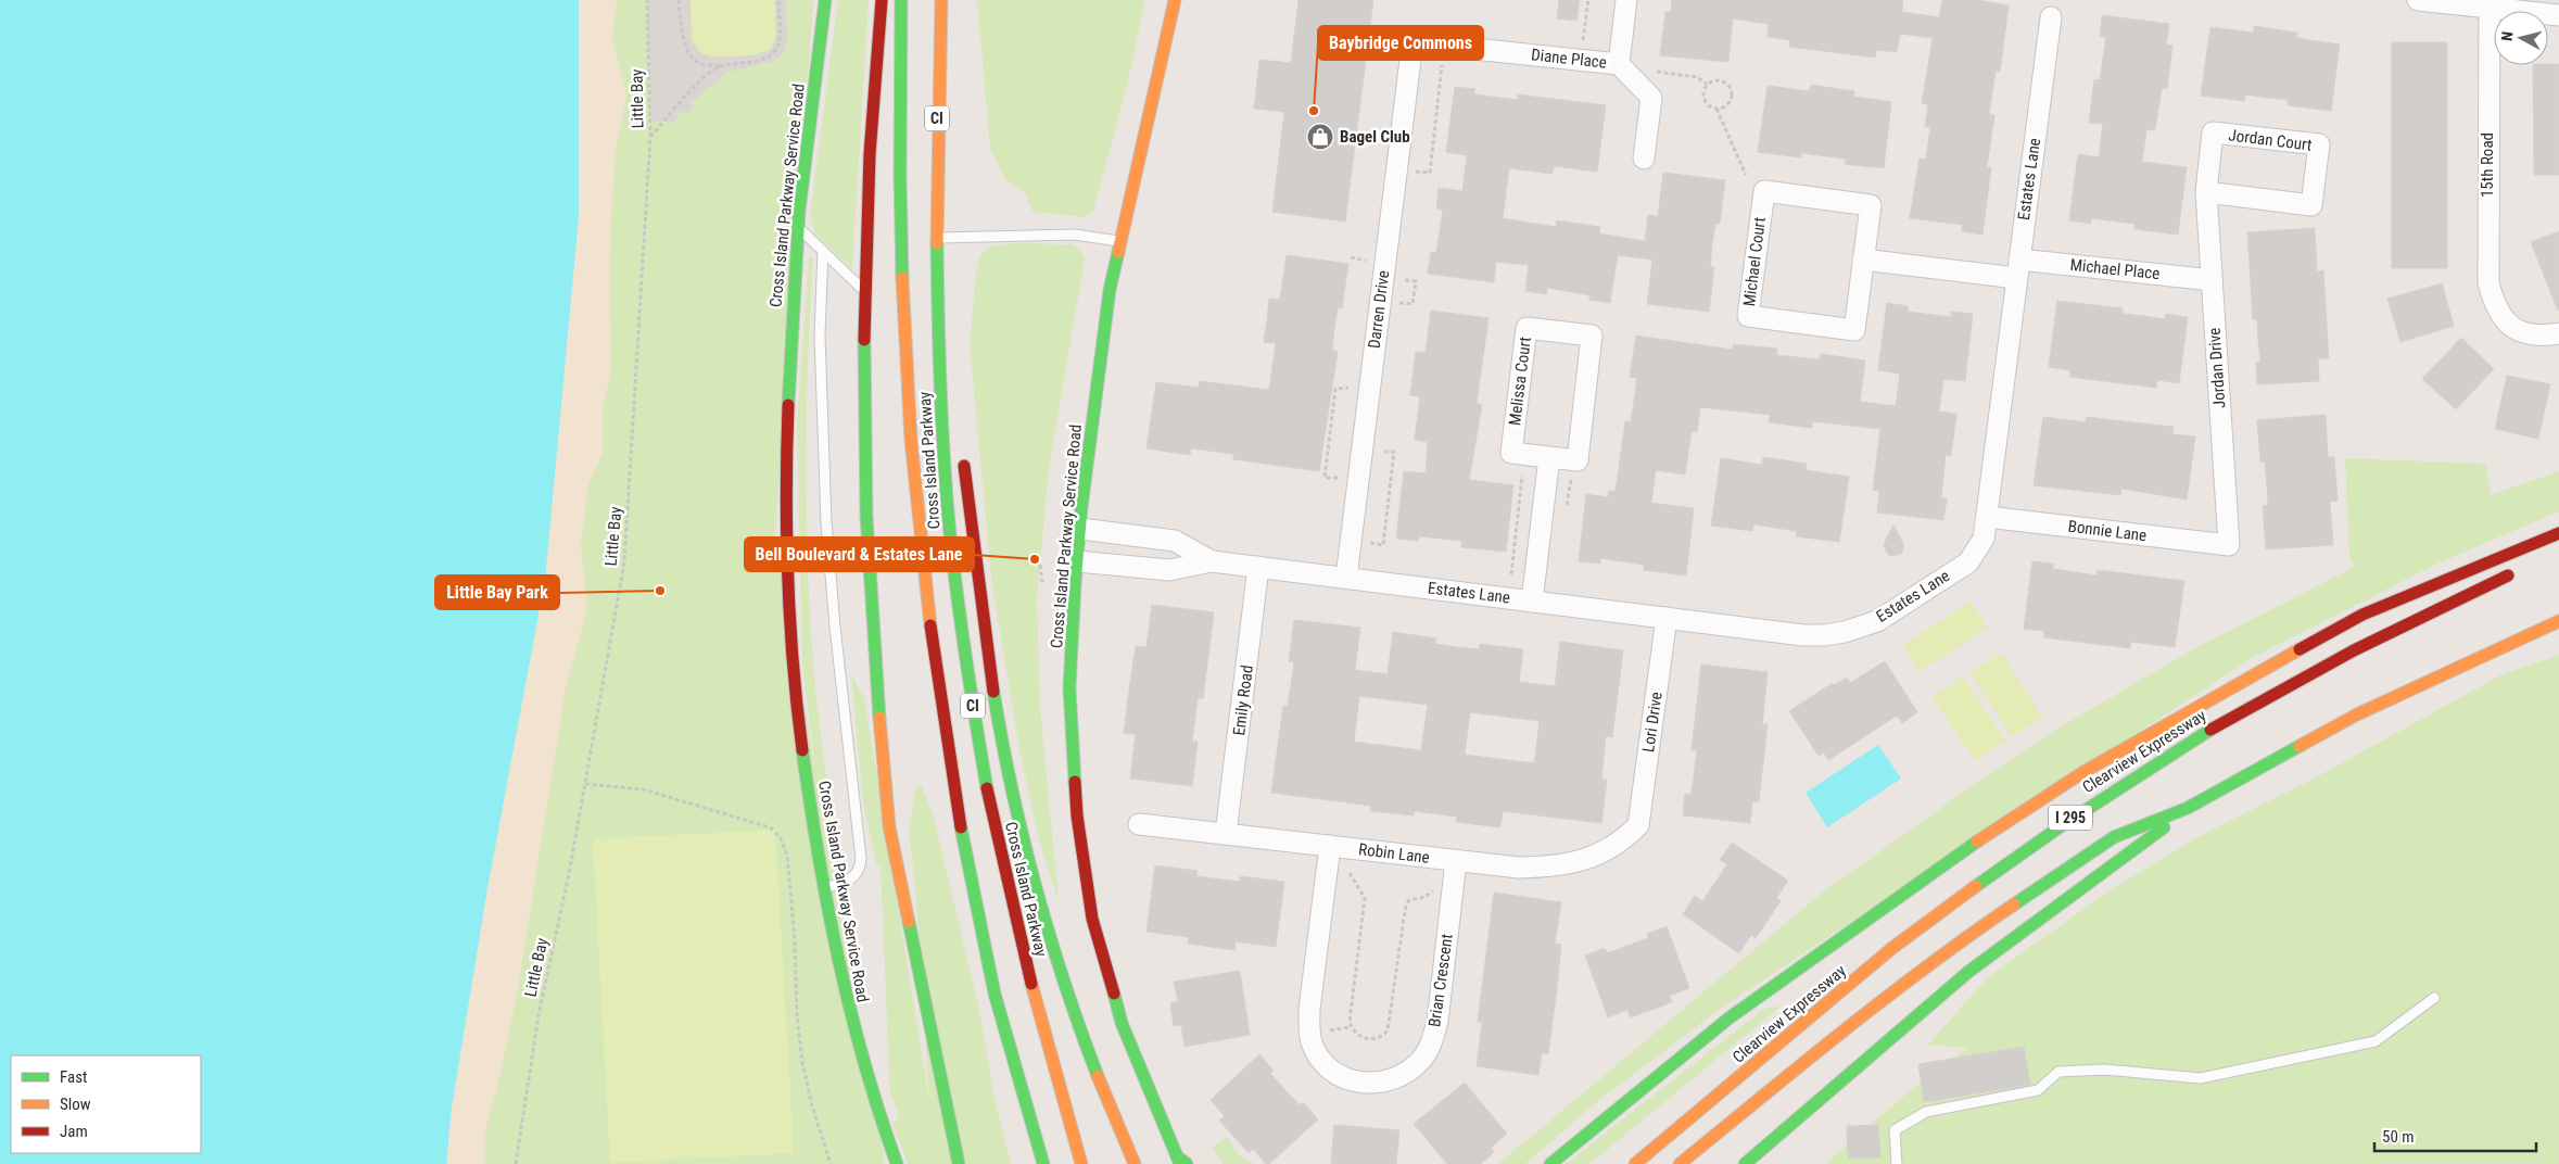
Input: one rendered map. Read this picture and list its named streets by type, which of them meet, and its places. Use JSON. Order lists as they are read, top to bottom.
{
  "streets": {
    "main road": [
      "CI",
      "Cross Island Parkway Service Road",
      "Cross Island Parkway",
      "Clearview Expressway",
      "I 295"
    ],
    "street": [
      "Diane Place",
      "Jordan Court",
      "15th Road",
      "Estates Lane",
      "Michael Court",
      "Michael Place",
      "Darren Drive",
      "Jordan Drive",
      "Melissa Court",
      "Bonnie Lane",
      "Emily Road",
      "Lori Drive",
      "Robin Lane",
      "Brian Crescent"
    ],
    "path": ["Little Bay"]
  },
  "crossings": [
    ["Diane Place", "Darren Drive"],
    ["Jordan Court", "Jordan Drive"],
    ["Estates Lane", "Cross Island Parkway Service Road"],
    ["Estates Lane", "Michael Place"],
    ["Estates Lane", "Darren Drive"],
    ["Estates Lane", "Bonnie Lane"],
    ["Estates Lane", "Emily Road"],
    ["Estates Lane", "Lori Drive"],
    ["Michael Place", "Jordan Drive"],
    ["Jordan Drive", "Bonnie Lane"],
    ["Emily Road", "Robin Lane"],
    ["Lori Drive", "Robin Lane"],
    ["Robin Lane", "Brian Crescent"]
  ],
  "places": {
    "other": ["Baybridge Commons", "Bell Boulevard & Estates Lane", "Little Bay Park"],
    "shop": ["Bagel Club"]
  },
  "legend": ["Fast", "Slow", "Jam"],
  "scale_bar": "50 m",
  "north": "left"
}
